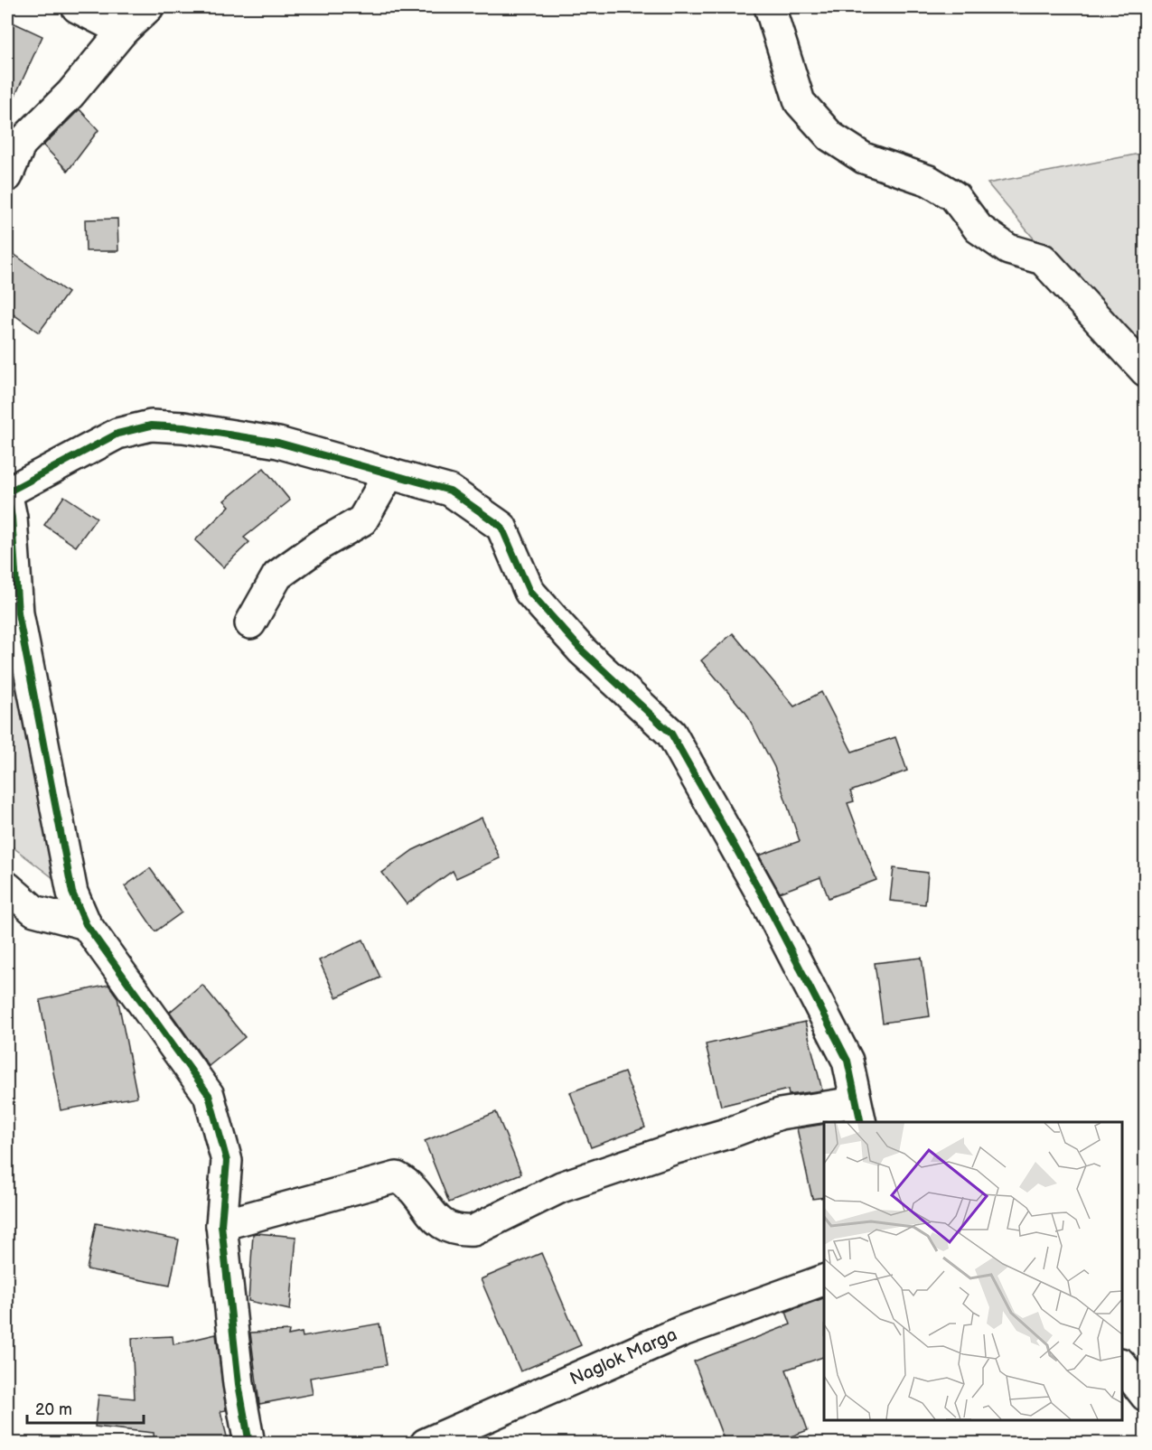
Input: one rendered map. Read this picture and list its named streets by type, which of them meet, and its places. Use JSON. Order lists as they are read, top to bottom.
{
  "streets": {
    "street": ["Naglok Marga"]
  },
  "scale_bar": "20 m"
}
